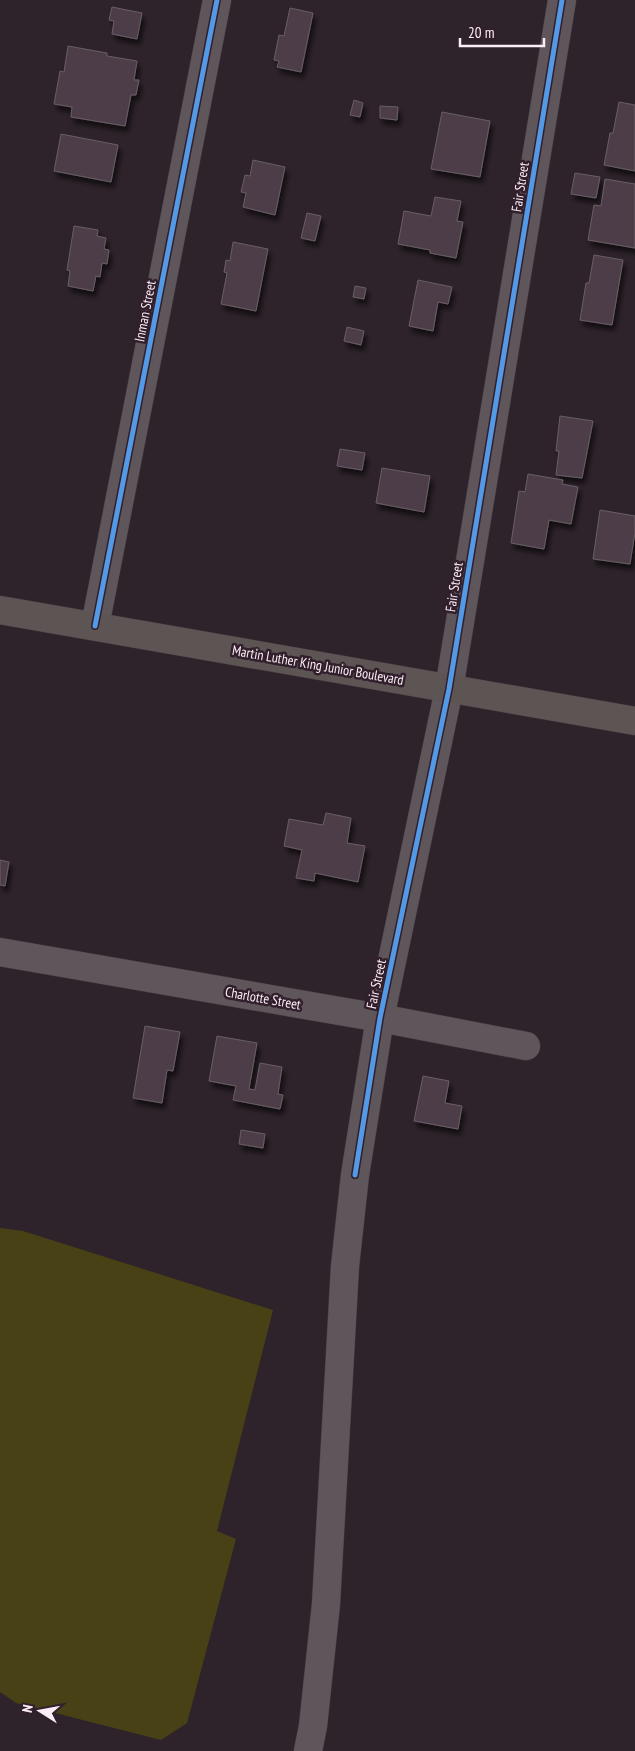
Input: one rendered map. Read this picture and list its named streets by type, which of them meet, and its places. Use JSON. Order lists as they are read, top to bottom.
{
  "streets": {
    "main road": ["Martin Luther King Junior Boulevard"],
    "street": ["Fair Street", "Inman Street", "Charlotte Street"]
  },
  "crossings": [
    ["Fair Street", "Martin Luther King Junior Boulevard"],
    ["Fair Street", "Charlotte Street"],
    ["Inman Street", "Martin Luther King Junior Boulevard"]
  ],
  "scale_bar": "20 m",
  "north": "left"
}
